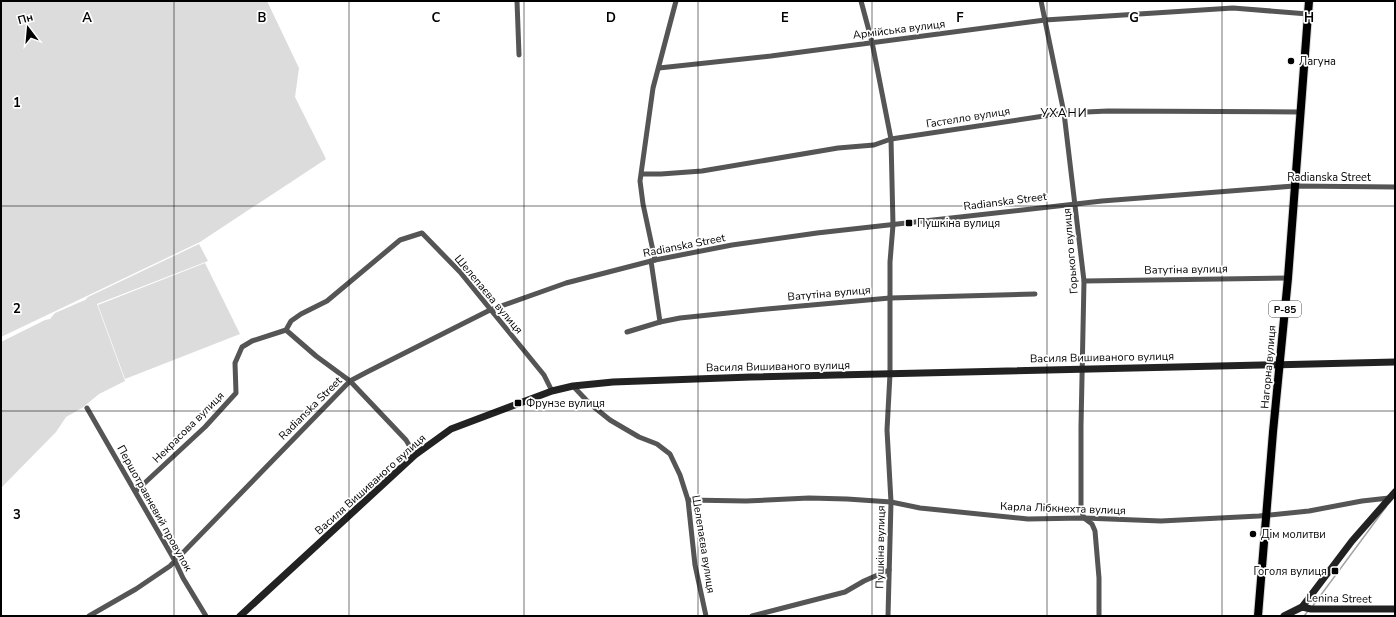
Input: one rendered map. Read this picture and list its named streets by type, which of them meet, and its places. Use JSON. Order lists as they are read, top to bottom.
{
  "streets": {
    "main road": ["Р-85", "Нагорна вулиця"],
    "street": [
      "Армійська вулиця",
      "Гастелло вулиця",
      "Radianska Street",
      "Горького вулиця",
      "Ватутіна вулиця",
      "Шелепаєва вулиця",
      "Василя Вишиваного вулиця",
      "Некрасова вулиця",
      "Першотравневий провулок",
      "Карла Лібкнехта вулиця",
      "Пушкіна вулиця",
      "Lenina Street"
    ]
  },
  "crossings": [
    ["Армійська вулиця", "Горького вулиця"],
    ["Армійська вулиця", "Нагорна вулиця"],
    ["Армійська вулиця", "Пушкіна вулиця"],
    ["Гастелло вулиця", "Горького вулиця"],
    ["Гастелло вулиця", "Нагорна вулиця"],
    ["Гастелло вулиця", "Пушкіна вулиця"],
    ["Radianska Street", "Горького вулиця"],
    ["Radianska Street", "Шелепаєва вулиця"],
    ["Radianska Street", "Нагорна вулиця"],
    ["Radianska Street", "Першотравневий провулок"],
    ["Radianska Street", "Пушкіна вулиця"],
    ["Горького вулиця", "Ватутіна вулиця"],
    ["Горького вулиця", "Василя Вишиваного вулиця"],
    ["Горького вулиця", "Карла Лібкнехта вулиця"],
    ["Ватутіна вулиця", "Нагорна вулиця"],
    ["Ватутіна вулиця", "Пушкіна вулиця"],
    ["Шелепаєва вулиця", "Василя Вишиваного вулиця"],
    ["Шелепаєва вулиця", "Некрасова вулиця"],
    ["Шелепаєва вулиця", "Карла Лібкнехта вулиця"],
    ["Василя Вишиваного вулиця", "Нагорна вулиця"],
    ["Василя Вишиваного вулиця", "Пушкіна вулиця"],
    ["Нагорна вулиця", "Карла Лібкнехта вулиця"],
    ["Некрасова вулиця", "Першотравневий провулок"],
    ["Карла Лібкнехта вулиця", "Пушкіна вулиця"]
  ],
  "districts": ["УХАНИ"],
  "places": {
    "other": ["Лагуна", "Дім молитви"],
    "transit": ["Пушкіна вулиця", "Фрунзе вулиця", "Гоголя вулиця"]
  },
  "north": "top",
  "grid": {
    "columns": [
      "A",
      "B",
      "C",
      "D",
      "E",
      "F",
      "G",
      "H"
    ],
    "rows": ["1", "2", "3"]
  }
}
